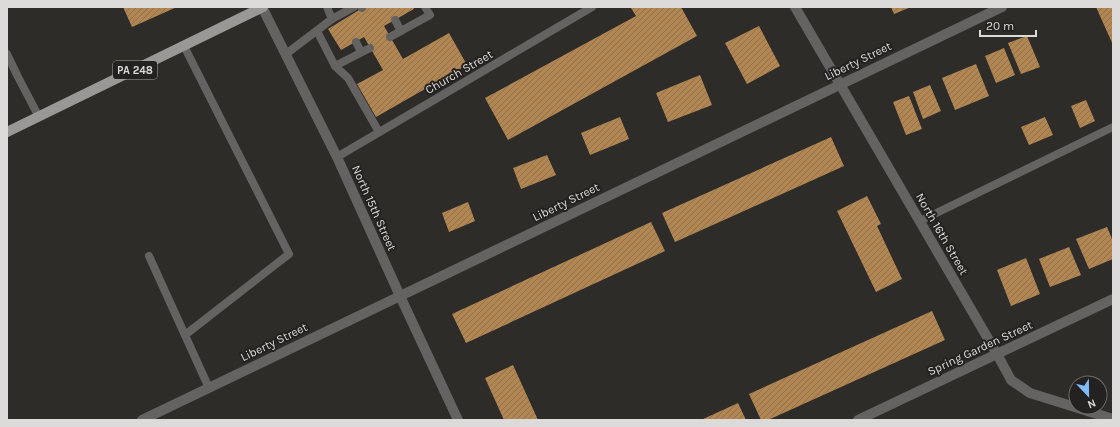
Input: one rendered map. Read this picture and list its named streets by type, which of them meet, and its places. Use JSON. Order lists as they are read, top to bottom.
{
  "streets": {
    "main road": ["PA 248"],
    "street": [
      "Liberty Street",
      "North 15th Street",
      "North 16th Street",
      "Spring Garden Street"
    ],
    "lane": ["Church Street"]
  },
  "crossings": [
    ["Liberty Street", "North 15th Street"],
    ["Liberty Street", "North 16th Street"],
    ["PA 248", "North 15th Street"],
    ["Church Street", "North 15th Street"],
    ["North 16th Street", "Spring Garden Street"]
  ],
  "scale_bar": "20 m",
  "north": "bottom"
}
